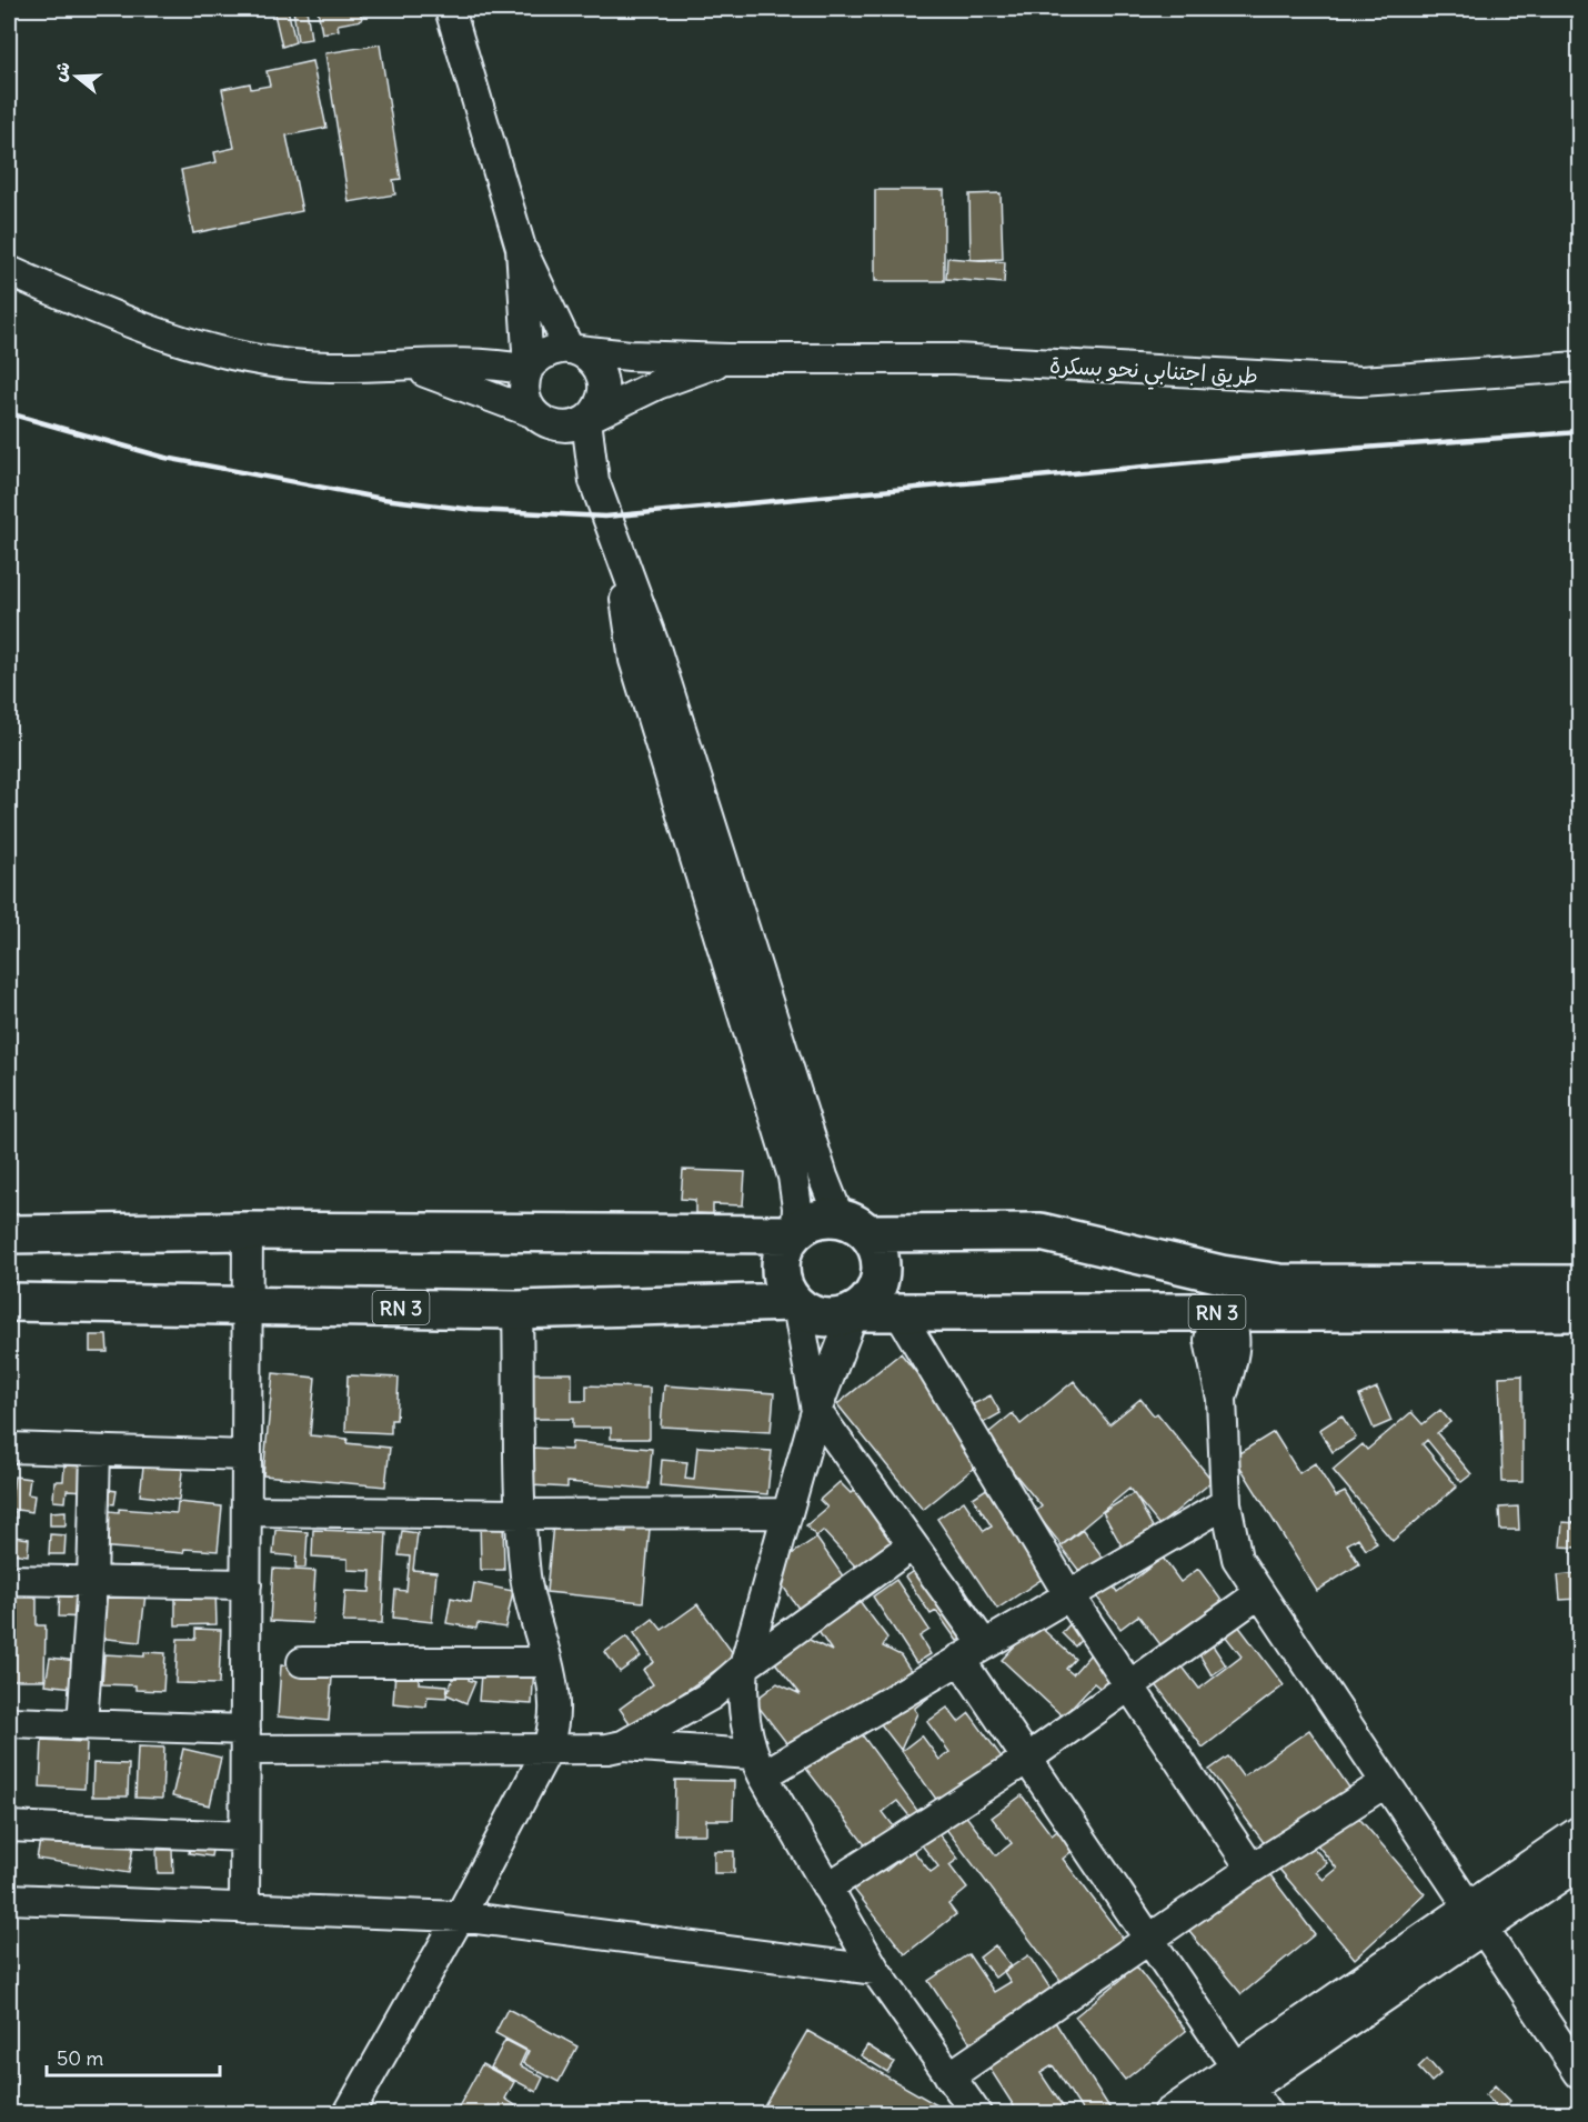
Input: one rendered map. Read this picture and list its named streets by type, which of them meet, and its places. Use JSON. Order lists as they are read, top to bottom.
{
  "streets": {
    "main road": ["RN 3"],
    "street": ["طريق اجتنابي نحو بسكرة"]
  },
  "scale_bar": "50 m",
  "north": "left"
}
